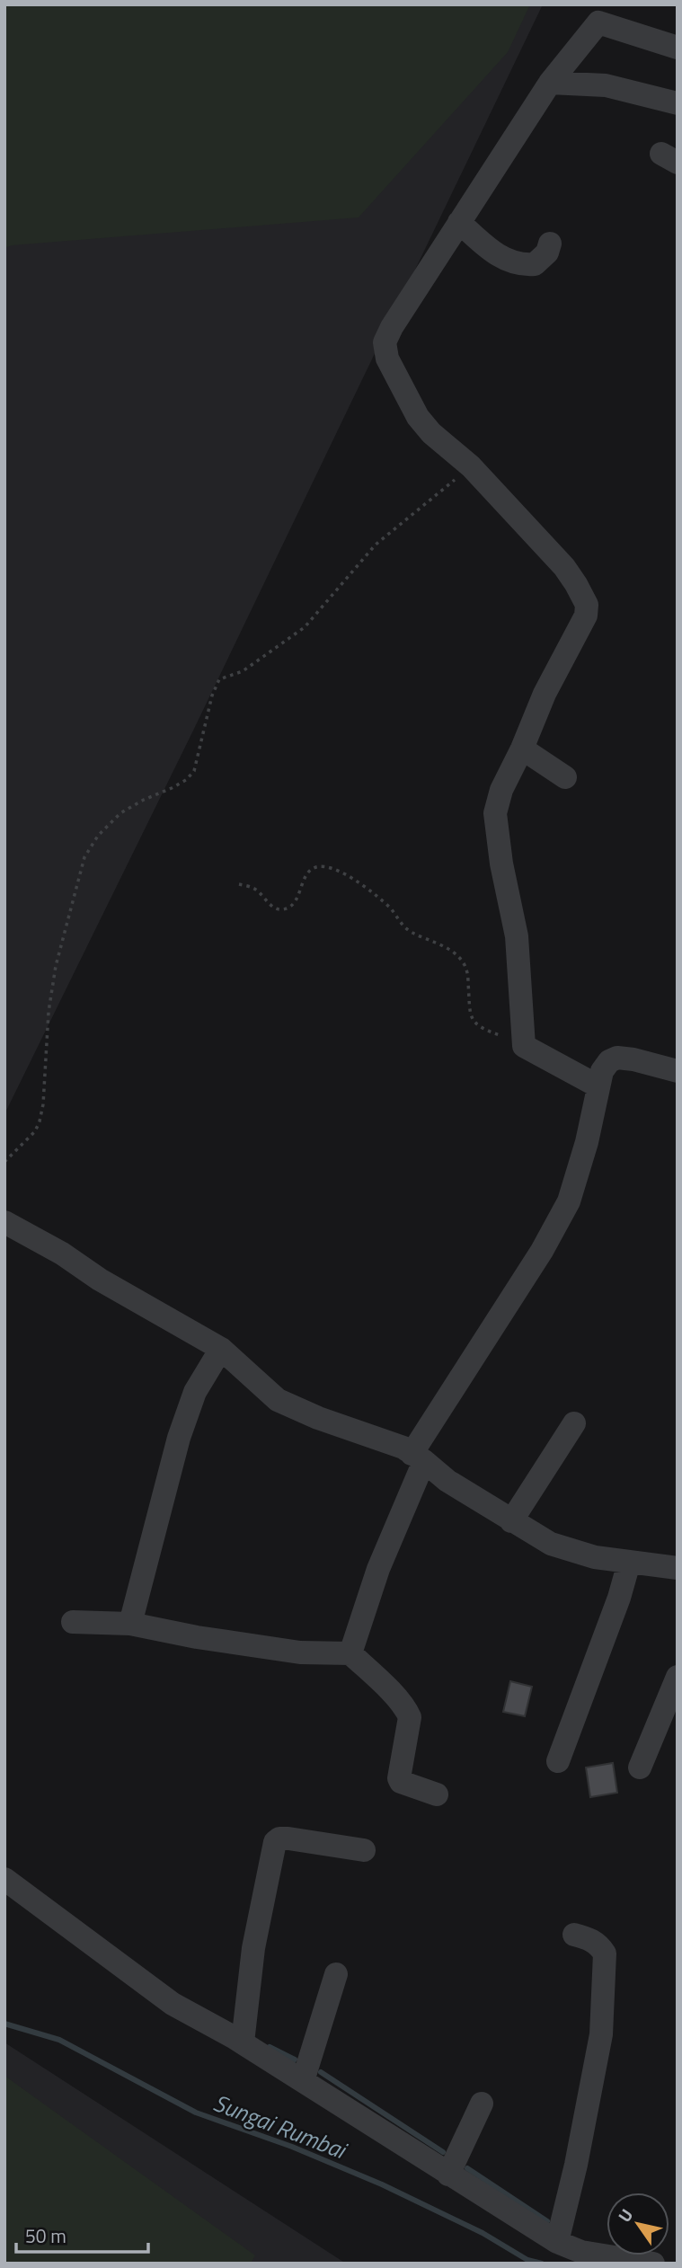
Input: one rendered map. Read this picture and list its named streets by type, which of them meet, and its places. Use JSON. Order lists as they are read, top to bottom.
{
  "water": ["Sungai Rumbai"],
  "scale_bar": "50 m",
  "north": "top left"
}
